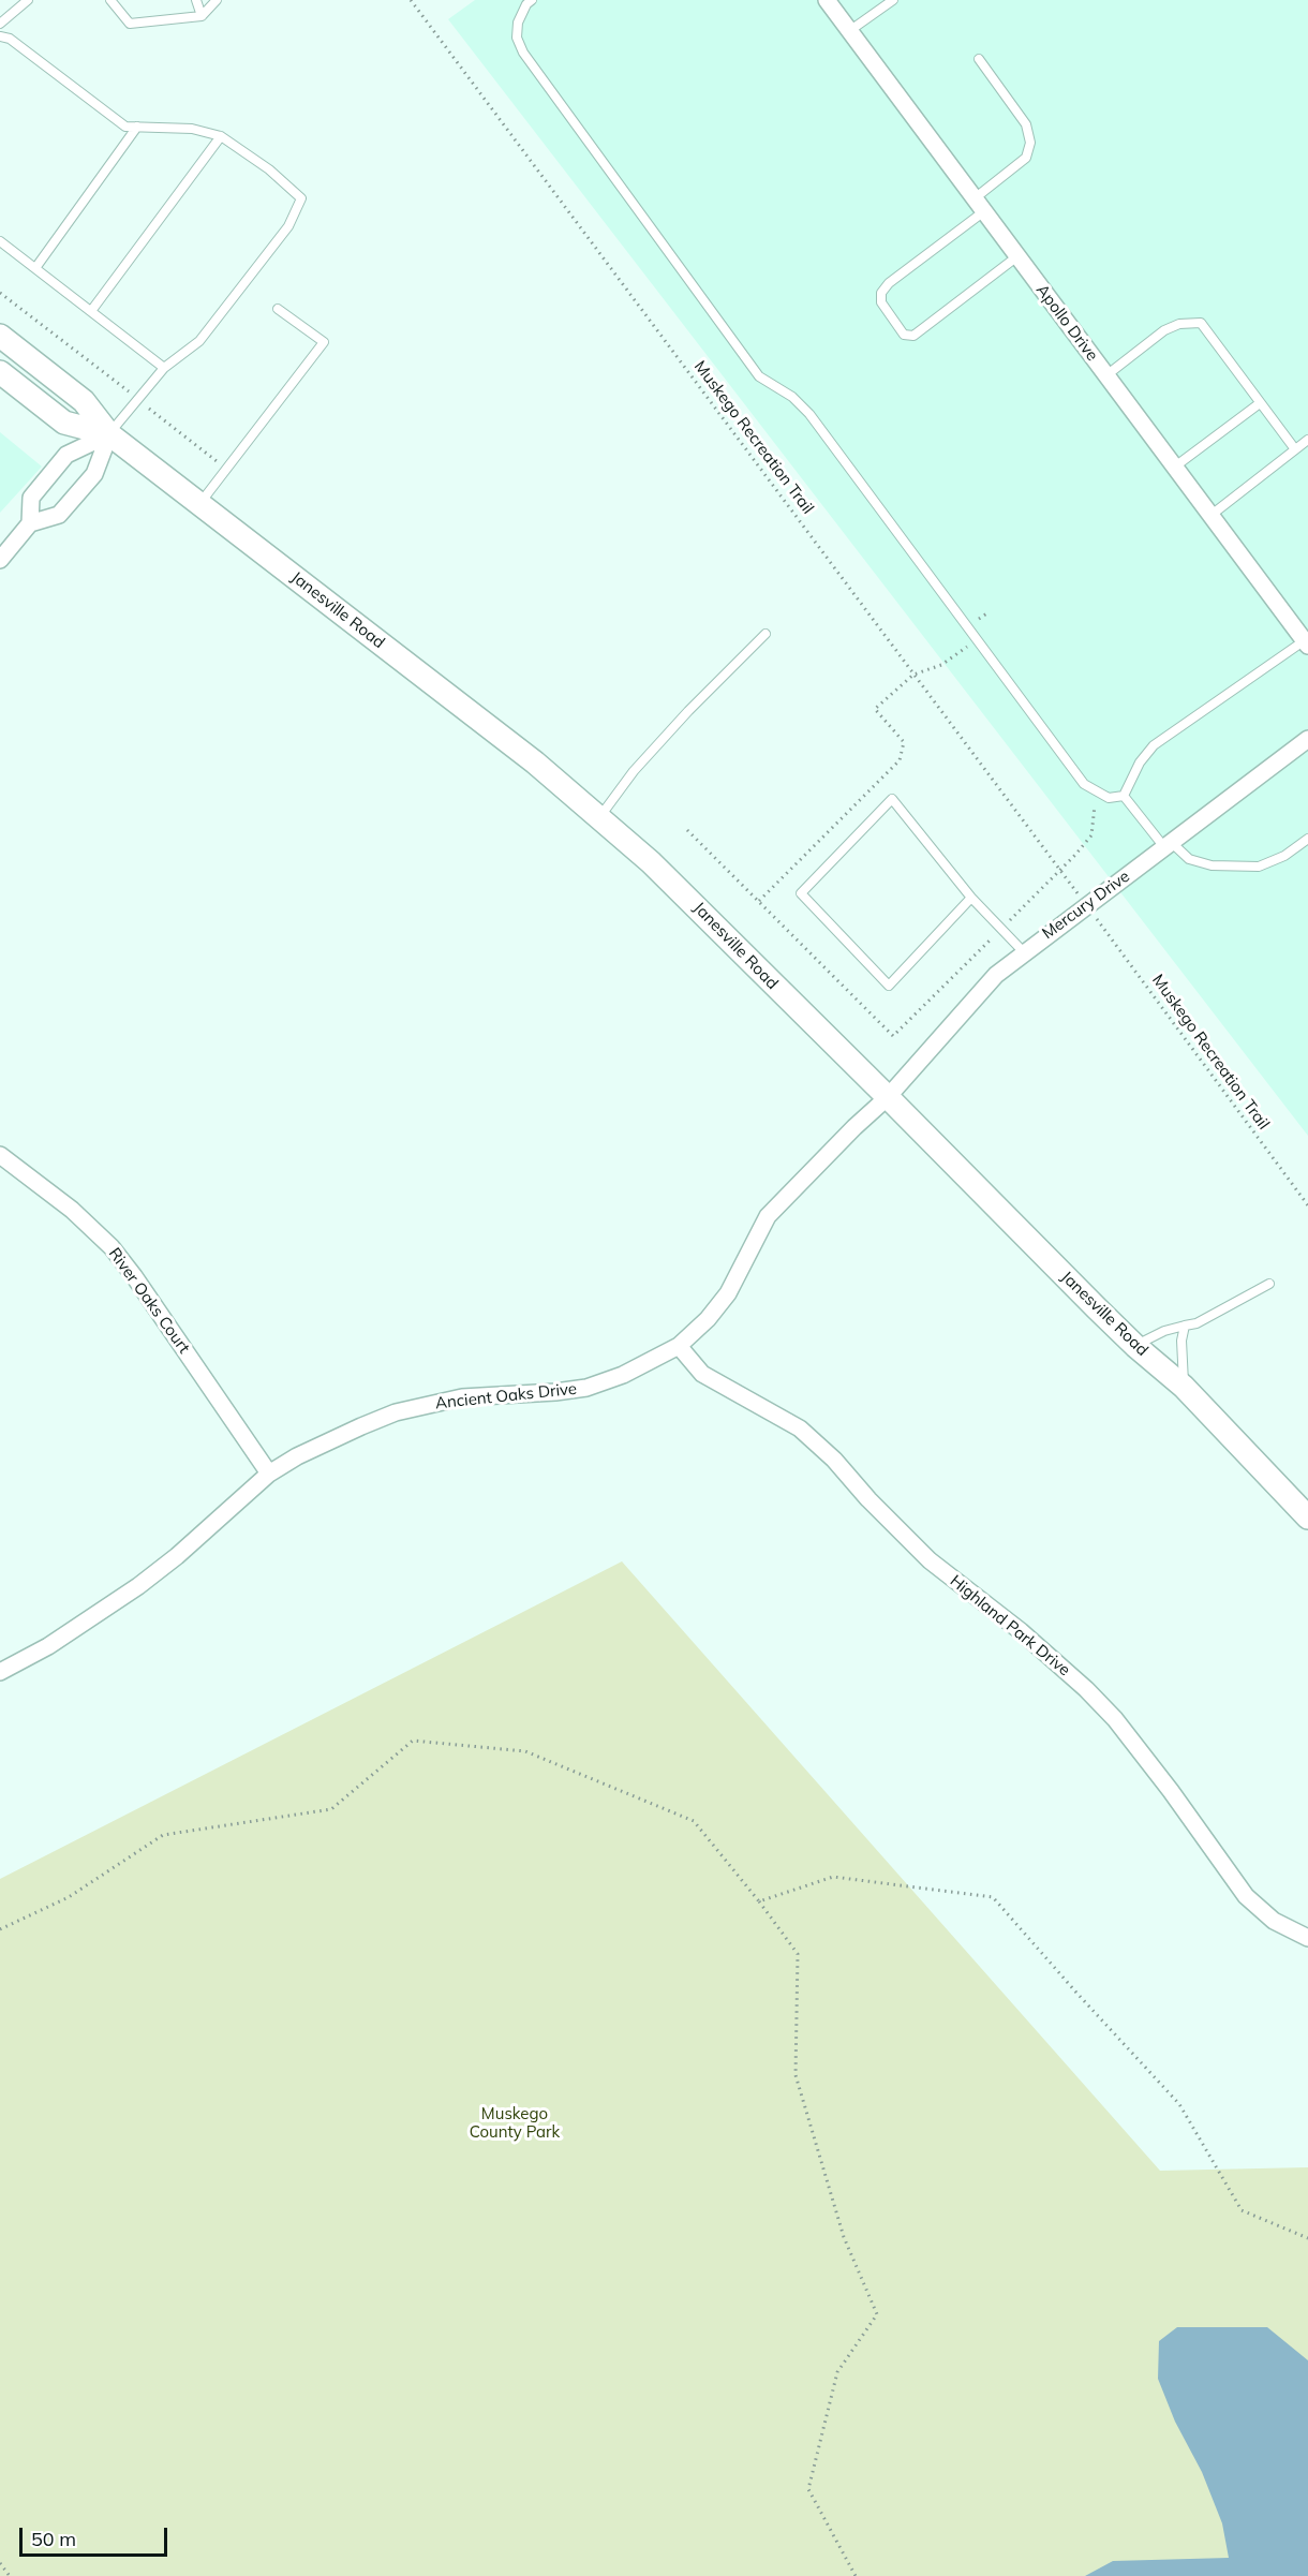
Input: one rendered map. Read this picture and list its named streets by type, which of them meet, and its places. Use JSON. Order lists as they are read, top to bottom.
{
  "streets": {
    "main road": ["Janesville Road"],
    "street": [
      "Apollo Drive",
      "Mercury Drive",
      "River Oaks Court",
      "Ancient Oaks Drive",
      "Highland Park Drive"
    ],
    "path": ["Muskego Recreation Trail"]
  },
  "crossings": [
    ["Janesville Road", "Mercury Drive"],
    ["Janesville Road", "Ancient Oaks Drive"],
    ["Mercury Drive", "Ancient Oaks Drive"],
    ["River Oaks Court", "Ancient Oaks Drive"],
    ["Ancient Oaks Drive", "Highland Park Drive"]
  ],
  "parks": ["Muskego County Park"],
  "scale_bar": "50 m"
}
